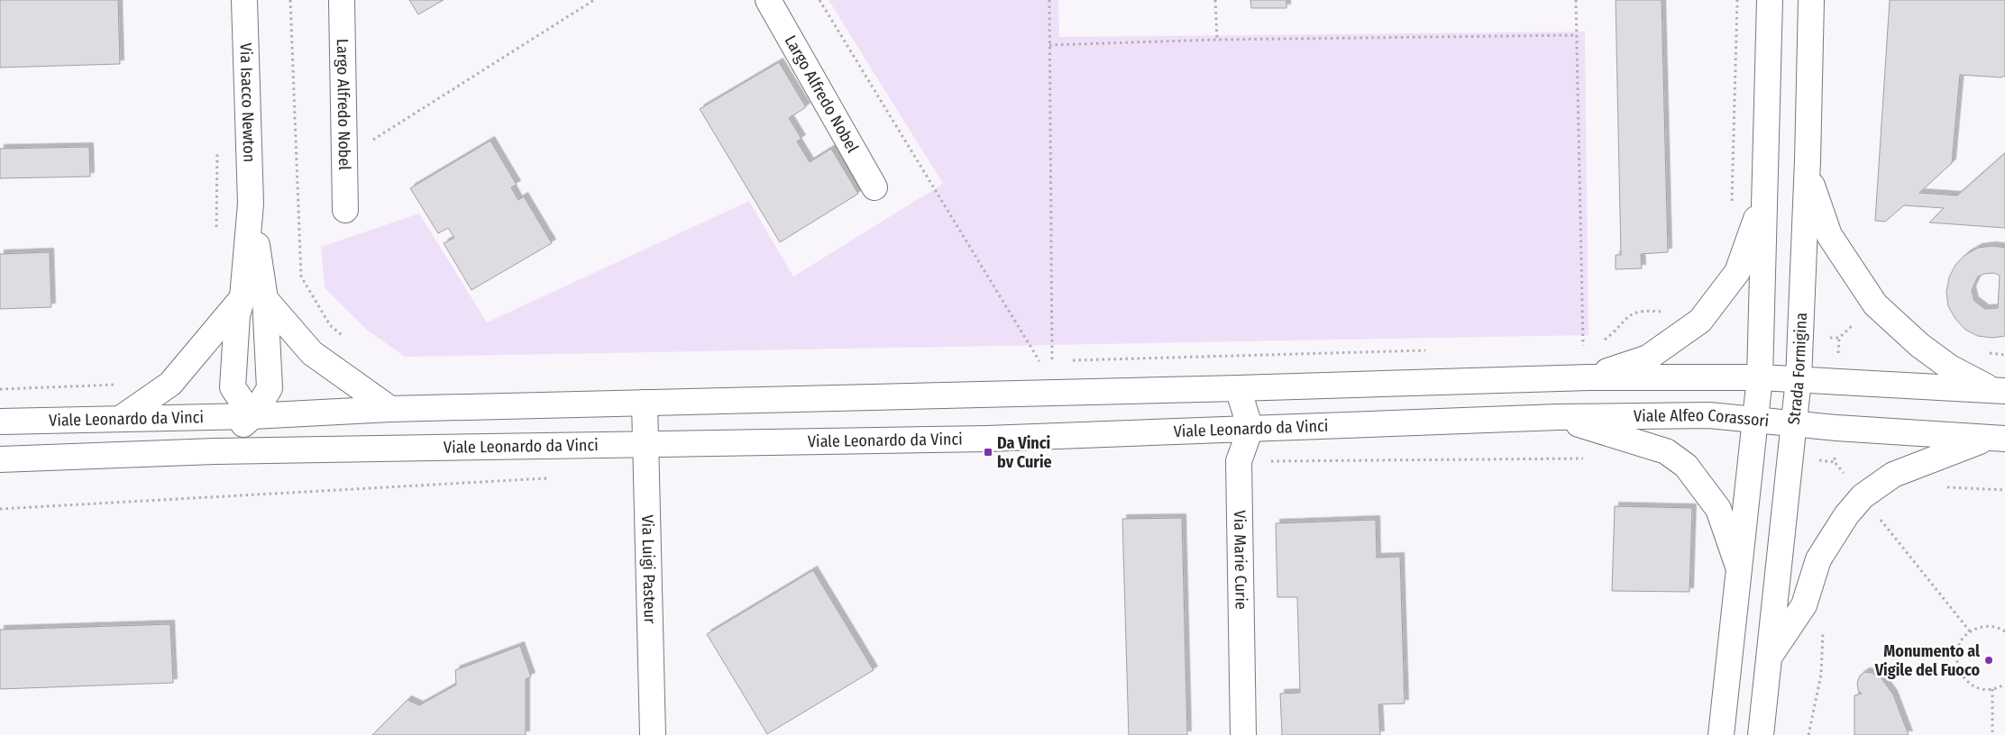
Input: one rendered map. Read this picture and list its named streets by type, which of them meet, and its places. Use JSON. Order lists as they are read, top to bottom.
{
  "streets": {
    "street": [
      "Largo Alfredo Nobel",
      "Via Isacco Newton",
      "Strada Formigina",
      "Viale Leonardo da Vinci",
      "Viale Alfeo Corassori",
      "Via Marie Curie",
      "Via Luigi Pasteur"
    ]
  },
  "crossings": [
    ["Via Isacco Newton", "Viale Leonardo da Vinci"],
    ["Strada Formigina", "Viale Alfeo Corassori"],
    ["Viale Leonardo da Vinci", "Viale Alfeo Corassori"],
    ["Viale Leonardo da Vinci", "Via Marie Curie"],
    ["Viale Leonardo da Vinci", "Via Luigi Pasteur"]
  ],
  "places": {
    "transit": ["Da Vinci bv Curie"],
    "other": ["Monumento al Vigile del Fuoco"]
  }
}
